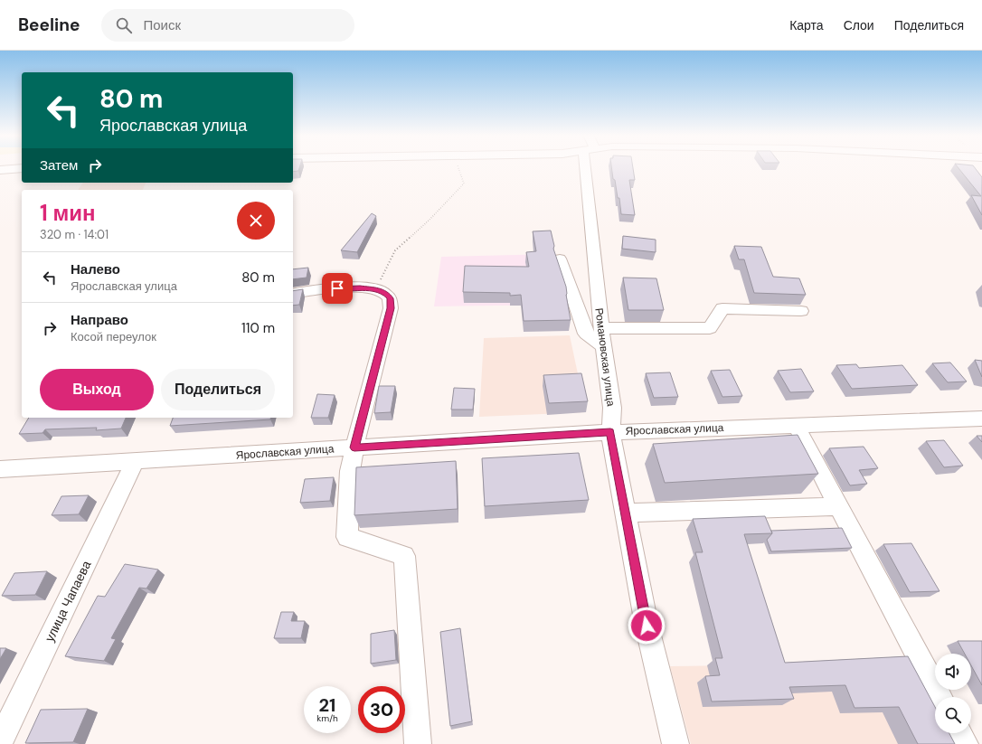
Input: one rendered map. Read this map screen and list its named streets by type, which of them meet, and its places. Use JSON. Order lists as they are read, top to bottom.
{
  "streets": {
    "street": ["Романовская улица", "Ярославская улица", "улица Чапаева"]
  },
  "crossings": [
    ["Романовская улица", "Ярославская улица"],
    ["Ярославская улица", "улица Чапаева"]
  ],
  "page": {
    "header": "Beeline",
    "search": "Поиск",
    "nav": ["Карта", "Слои", "Поделиться"],
    "turn": ["80 m", "Ярославская улица"],
    "then": "Затем",
    "heading": ["1 мин", "320 m · 14:01"],
    "list": [
      {
        "name": "Налево",
        "note": "Ярославская улица",
        "value": "80 m"
      },
      {
        "name": "Направо",
        "note": "Косой переулок",
        "value": "110 m"
      }
    ],
    "buttons": ["Выход", "Поделиться"],
    "speed": "21 km/h",
    "limit": "30"
  }
}
